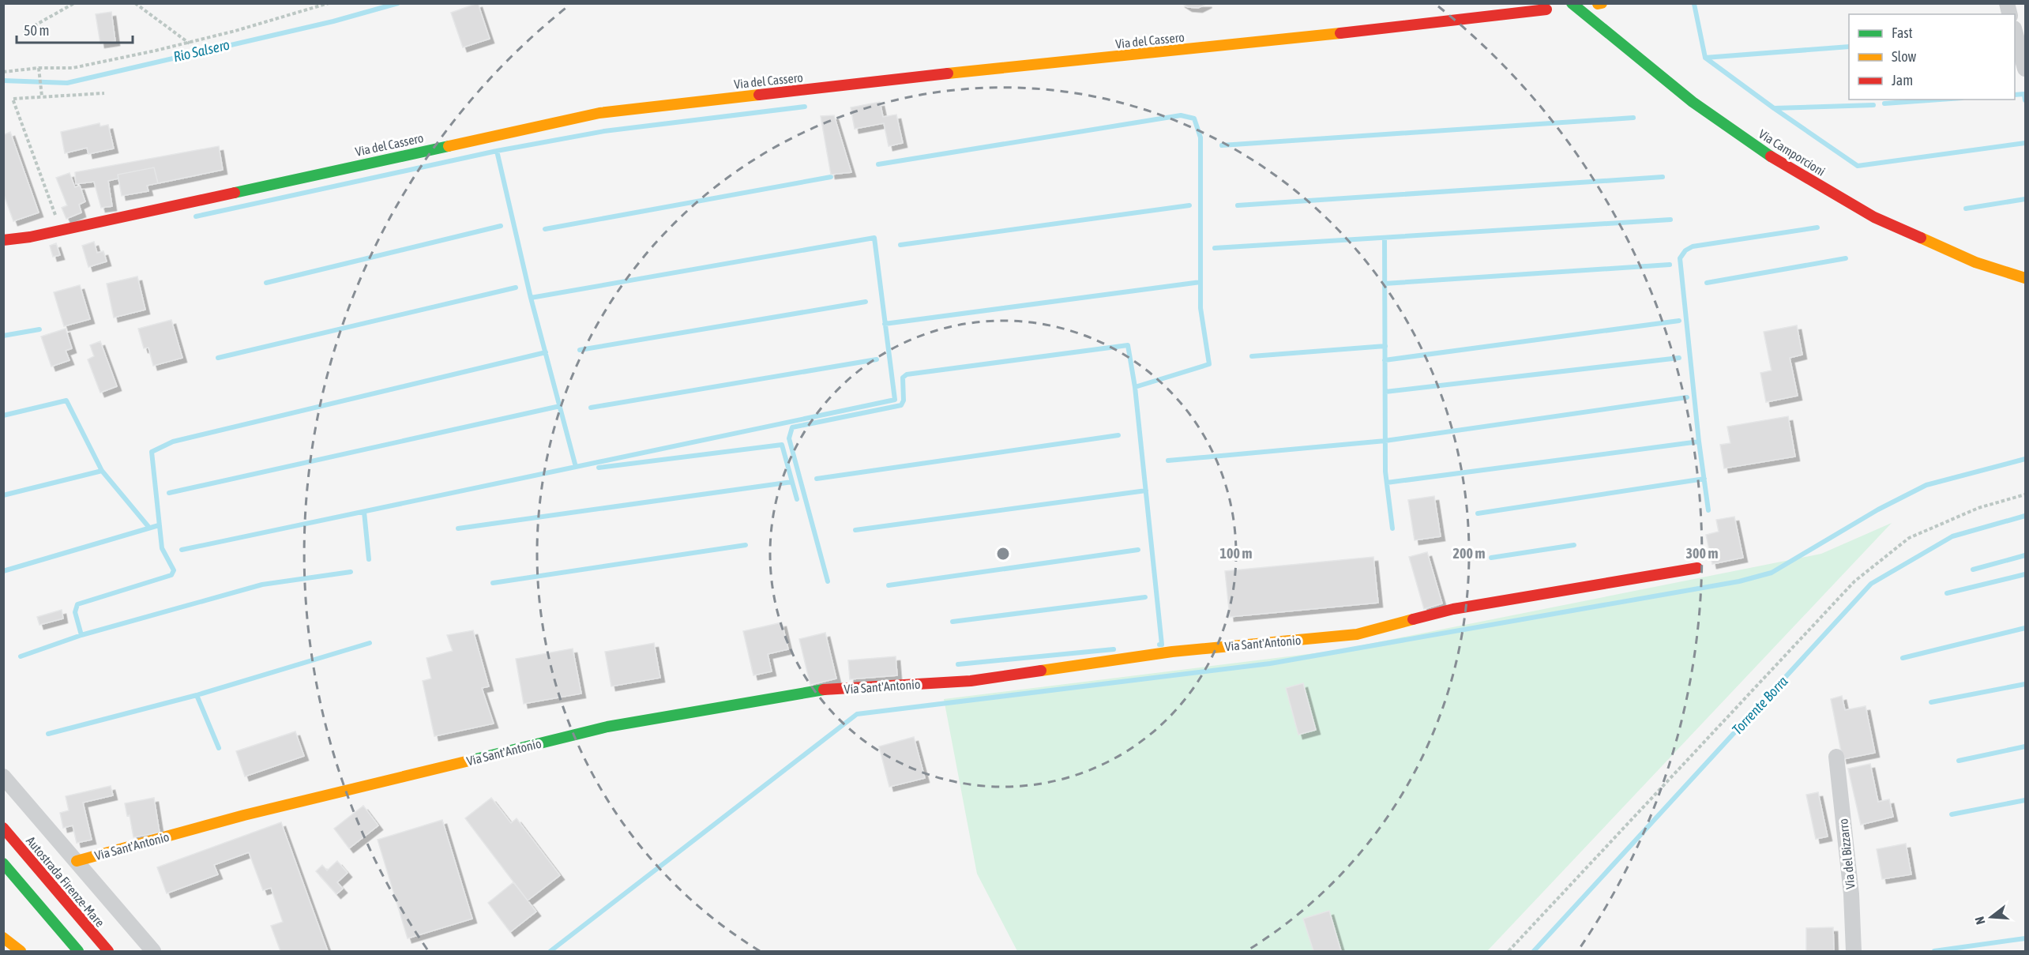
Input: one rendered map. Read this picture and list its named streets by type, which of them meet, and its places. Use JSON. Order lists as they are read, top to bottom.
{
  "streets": {
    "main road": [
      "Via del Cassero",
      "Via Camporcioni",
      "Via Sant'Antonio",
      "Autostrada Firenze-Mare"
    ],
    "street": ["Via del Bizzarro"]
  },
  "water": ["Rio Salsero", "Torrente Borra"],
  "legend": ["Fast", "Slow", "Jam"],
  "scale_bar": "50 m",
  "north": "left",
  "rings": ["100 m", "200 m", "300 m"]
}
